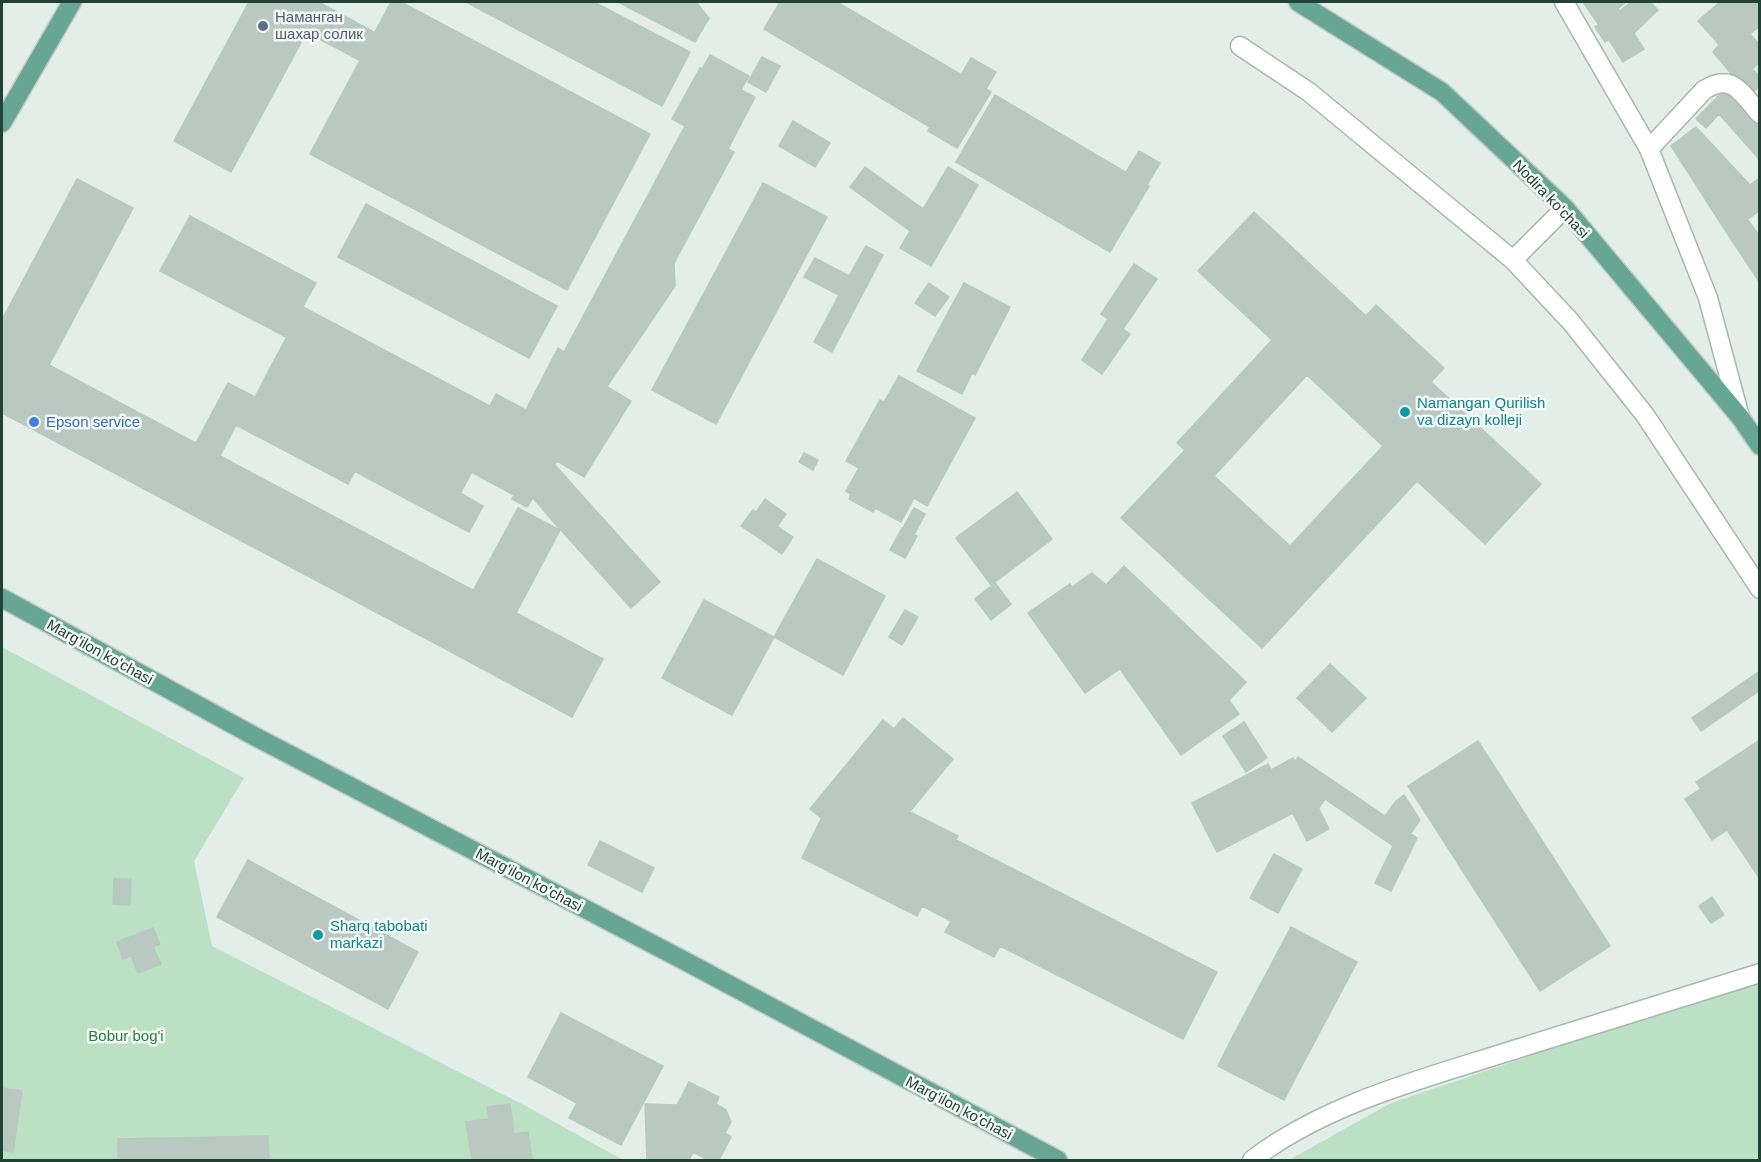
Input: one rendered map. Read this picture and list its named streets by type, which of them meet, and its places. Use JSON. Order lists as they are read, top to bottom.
{
  "streets": {
    "main road": ["Nodira ko'chasi", "Marg'ilon ko'chasi"]
  },
  "parks": ["Bobur bog'i"],
  "places": [
    "Наманган шахар солик",
    "Namangan Qurilish va dizayn kolleji",
    "Epson service",
    "Sharq tabobati markazi"
  ]
}
